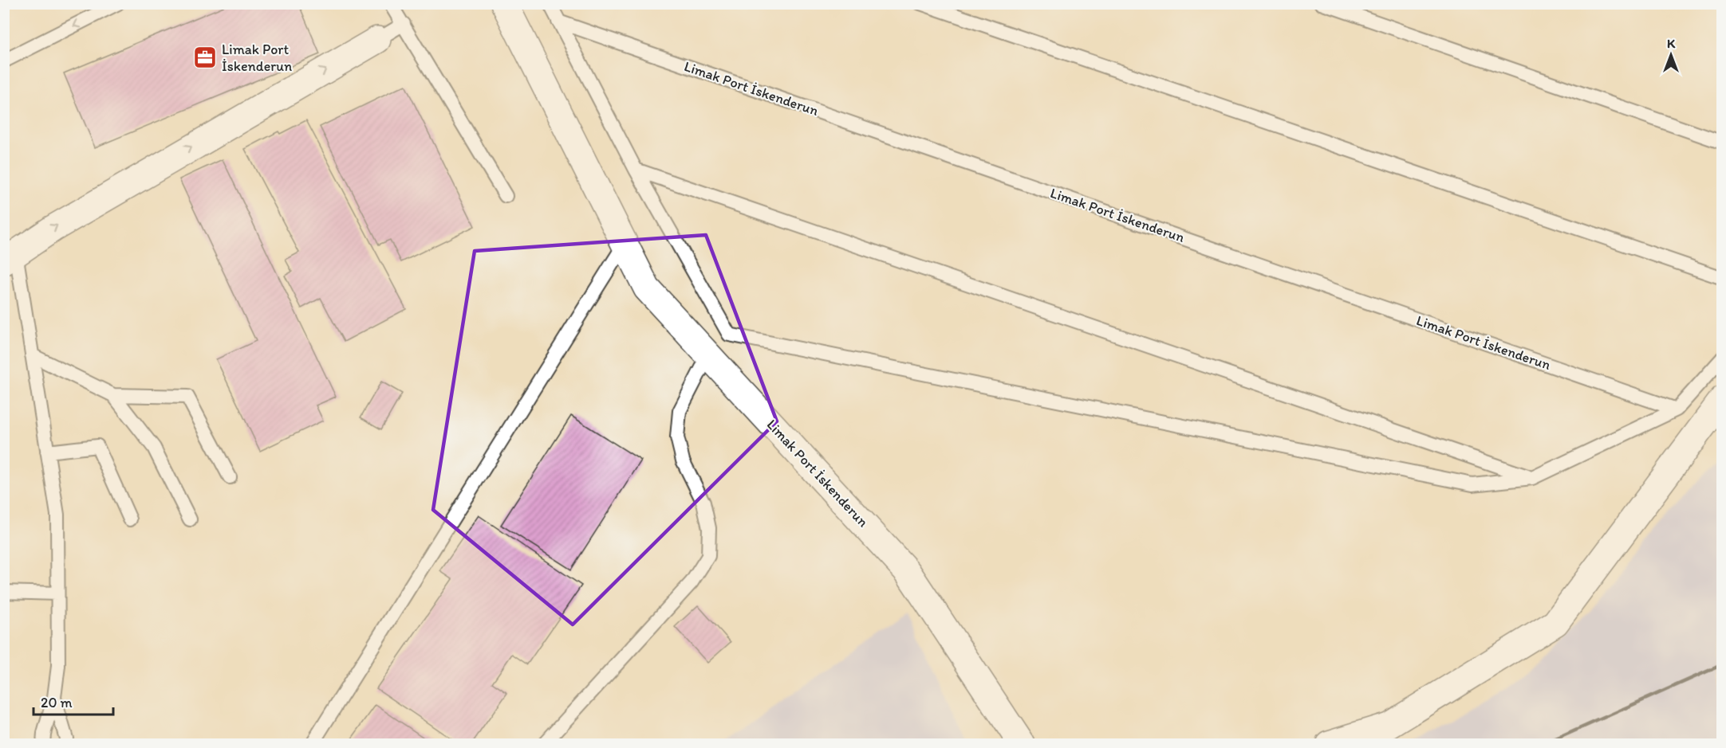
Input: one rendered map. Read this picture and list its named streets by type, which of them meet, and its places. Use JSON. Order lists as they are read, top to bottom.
{
  "streets": {
    "street": ["Limak Port İskenderun"]
  },
  "places": {
    "office": ["Limak Port İskenderun"]
  },
  "scale_bar": "20 m",
  "north": "top"
}
